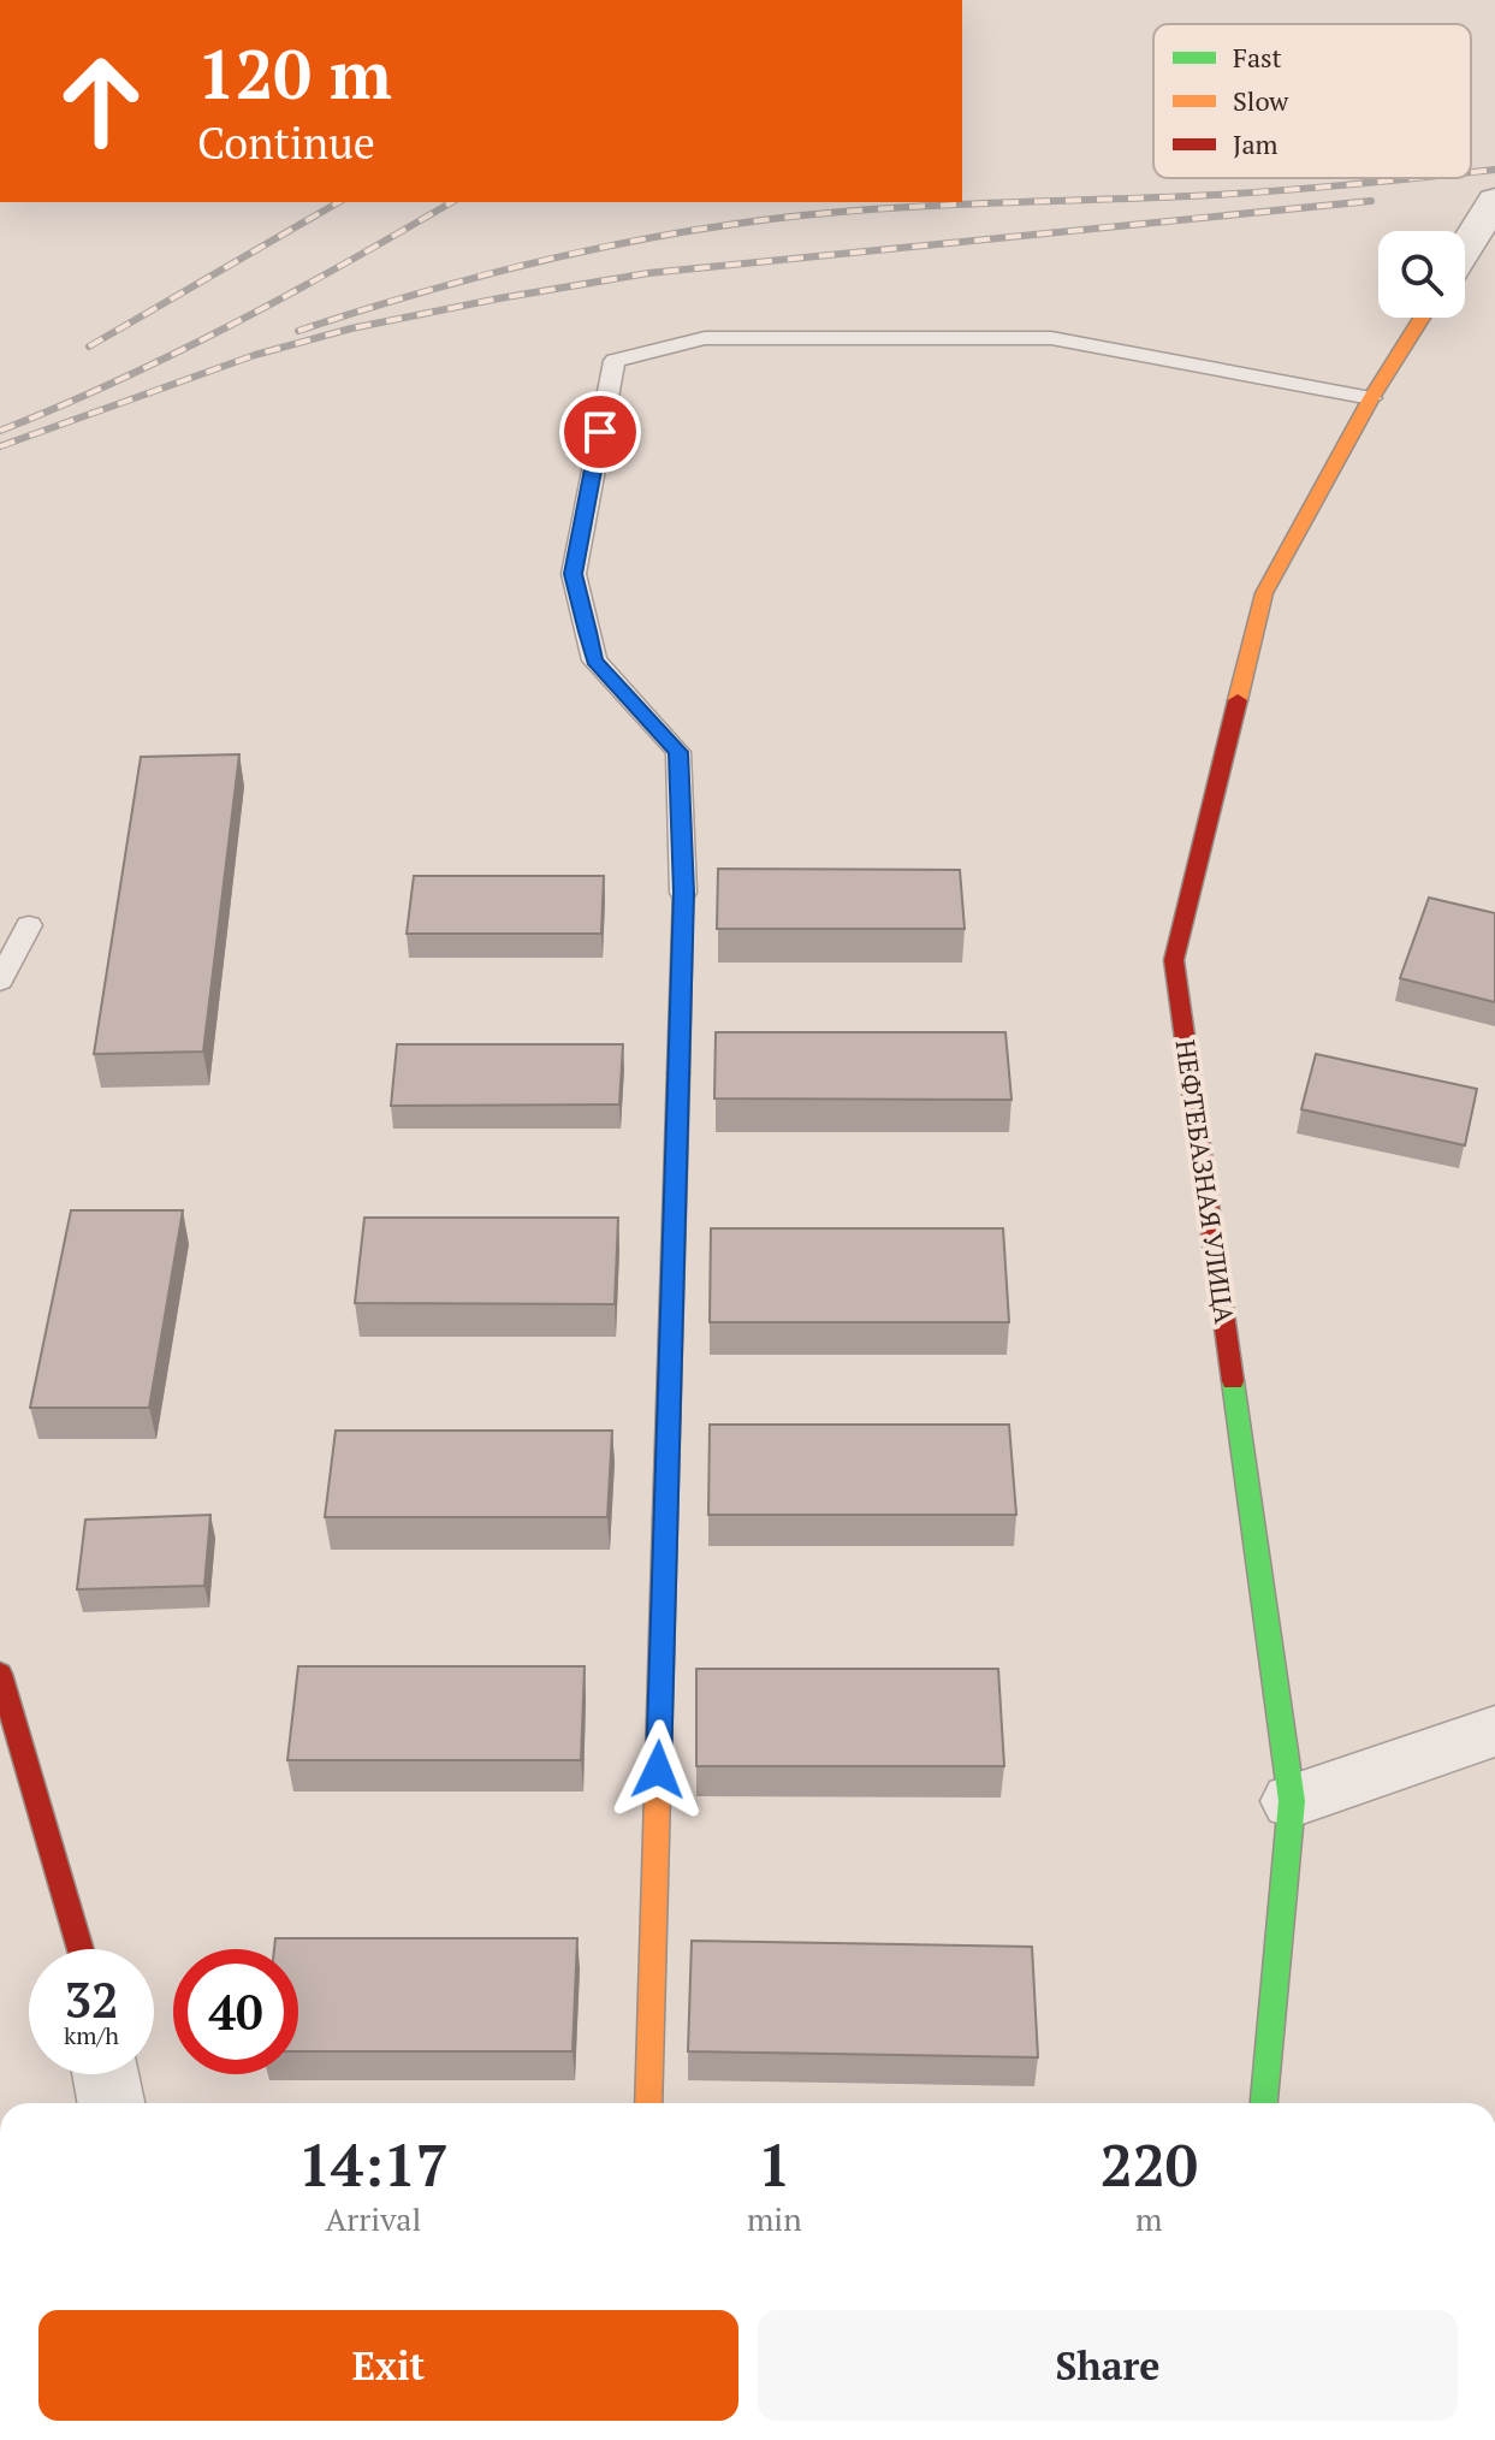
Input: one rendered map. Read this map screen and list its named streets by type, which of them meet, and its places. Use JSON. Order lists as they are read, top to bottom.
{
  "streets": {
    "street": ["НЕФТЕБАЗНАЯ УЛИЦА"]
  },
  "legend": ["Fast", "Slow", "Jam"],
  "page": {
    "turn": ["120 m", "Continue"],
    "speed": "32 km/h",
    "limit": "40",
    "eta": [
      "14:17",
      "Arrival",
      "1",
      "min",
      "220",
      "m"
    ],
    "buttons": ["Exit", "Share"]
  }
}
